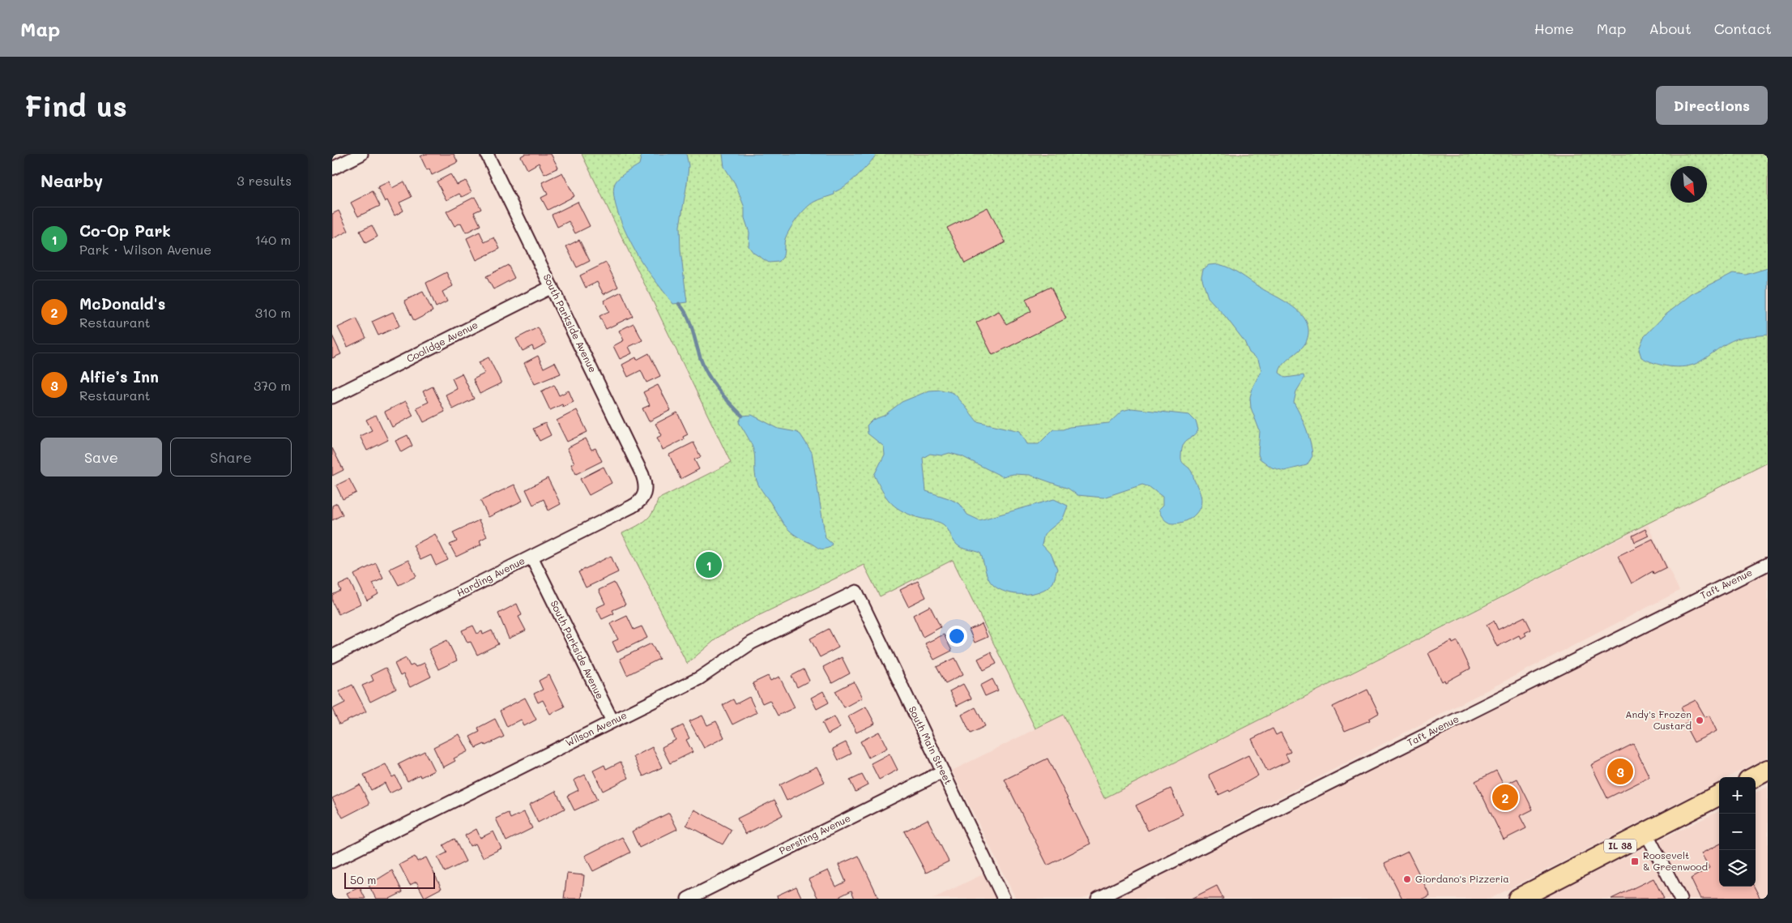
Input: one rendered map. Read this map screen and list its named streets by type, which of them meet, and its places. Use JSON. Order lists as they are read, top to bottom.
{
  "streets": {
    "main road": ["IL 38"],
    "street": [
      "South Parkside Avenue",
      "Coolidge Avenue",
      "Harding Avenue",
      "Taft Avenue",
      "Wilson Avenue",
      "South Main Street",
      "Pershing Avenue"
    ]
  },
  "crossings": [
    ["South Parkside Avenue", "Coolidge Avenue"],
    ["South Parkside Avenue", "Harding Avenue"],
    ["South Parkside Avenue", "Wilson Avenue"],
    ["Wilson Avenue", "South Main Street"],
    ["South Main Street", "Pershing Avenue"]
  ],
  "places": {
    "other": ["Andy's Frozen Custard", "Giordano's Pizzeria"],
    "transit": ["Roosevelt & Greenwood"]
  },
  "scale_bar": "50 m",
  "north": "bottom right",
  "page": {
    "header": "Map",
    "nav": [
      "Home",
      "Map",
      "About",
      "Contact"
    ],
    "buttons": [
      "Directions",
      ["Save", "Share"]
    ],
    "title": "Find us",
    "heading": ["Nearby", "3 results"],
    "list": [
      {
        "mark": "1",
        "name": "Co-Op Park",
        "note": "Park · Wilson Avenue",
        "value": "140 m"
      },
      {
        "mark": "2",
        "name": "McDonald's",
        "note": "Restaurant",
        "value": "310 m"
      },
      {
        "mark": "3",
        "name": "Alfie’s Inn",
        "note": "Restaurant",
        "value": "370 m"
      }
    ],
    "pins": ["1", "3", "2"],
    "map_buttons": ["+", "−"],
    "scale": "50 m"
  }
}
